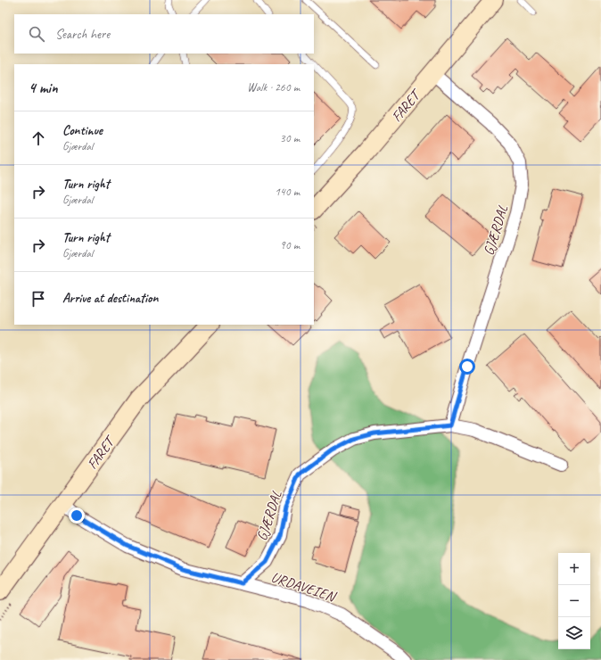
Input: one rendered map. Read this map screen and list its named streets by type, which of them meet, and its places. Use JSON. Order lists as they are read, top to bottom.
{
  "streets": {
    "street": ["FARET", "GJÆRDAL", "URDAVEIEN"]
  },
  "crossings": [
    ["FARET", "GJÆRDAL"],
    ["GJÆRDAL", "URDAVEIEN"]
  ],
  "page": {
    "search": "Search here",
    "heading": ["4 min", "Walk · 260 m"],
    "list": [
      ["Continue", "Gjærdal", "30 m"],
      ["Turn right", "Gjærdal", "140 m"],
      ["Turn right", "Gjærdal", "90 m"],
      "Arrive at destination"
    ],
    "map_buttons": ["+", "−"]
  }
}
